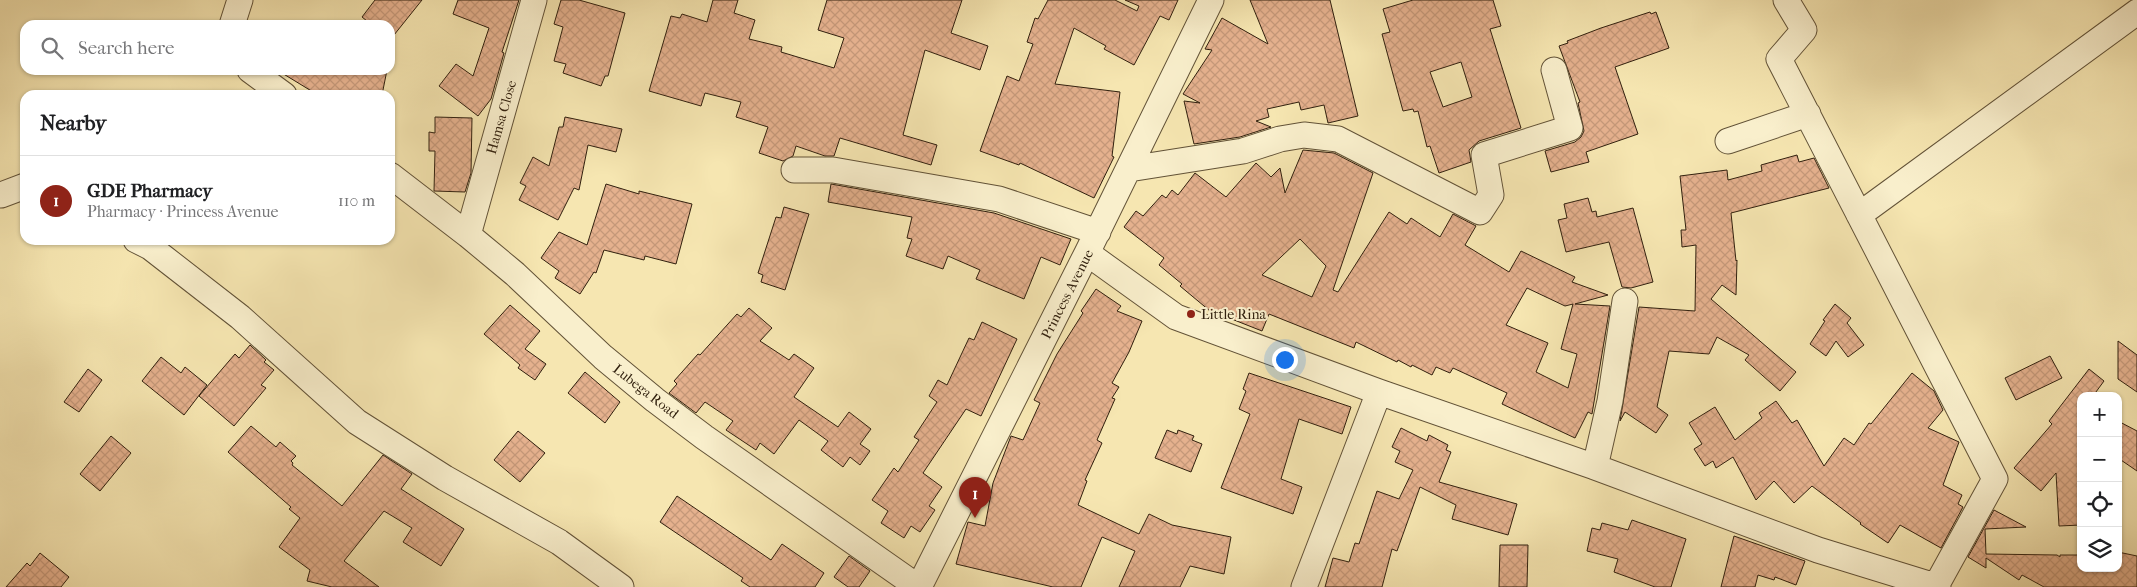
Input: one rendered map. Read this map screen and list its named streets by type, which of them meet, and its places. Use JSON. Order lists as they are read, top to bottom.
{
  "streets": {
    "street": ["Hamsa Close", "Princess Avenue", "Lubega Road"]
  },
  "crossings": [
    ["Hamsa Close", "Lubega Road"],
    ["Princess Avenue", "Lubega Road"]
  ],
  "places": ["Little Rina"],
  "page": {
    "search": "Search here",
    "heading": "Nearby",
    "list": [
      {
        "mark": "1",
        "name": "GDE Pharmacy",
        "note": "Pharmacy · Princess Avenue",
        "value": "110 m"
      }
    ],
    "map_buttons": ["+", "−"],
    "pins": "1"
  }
}
